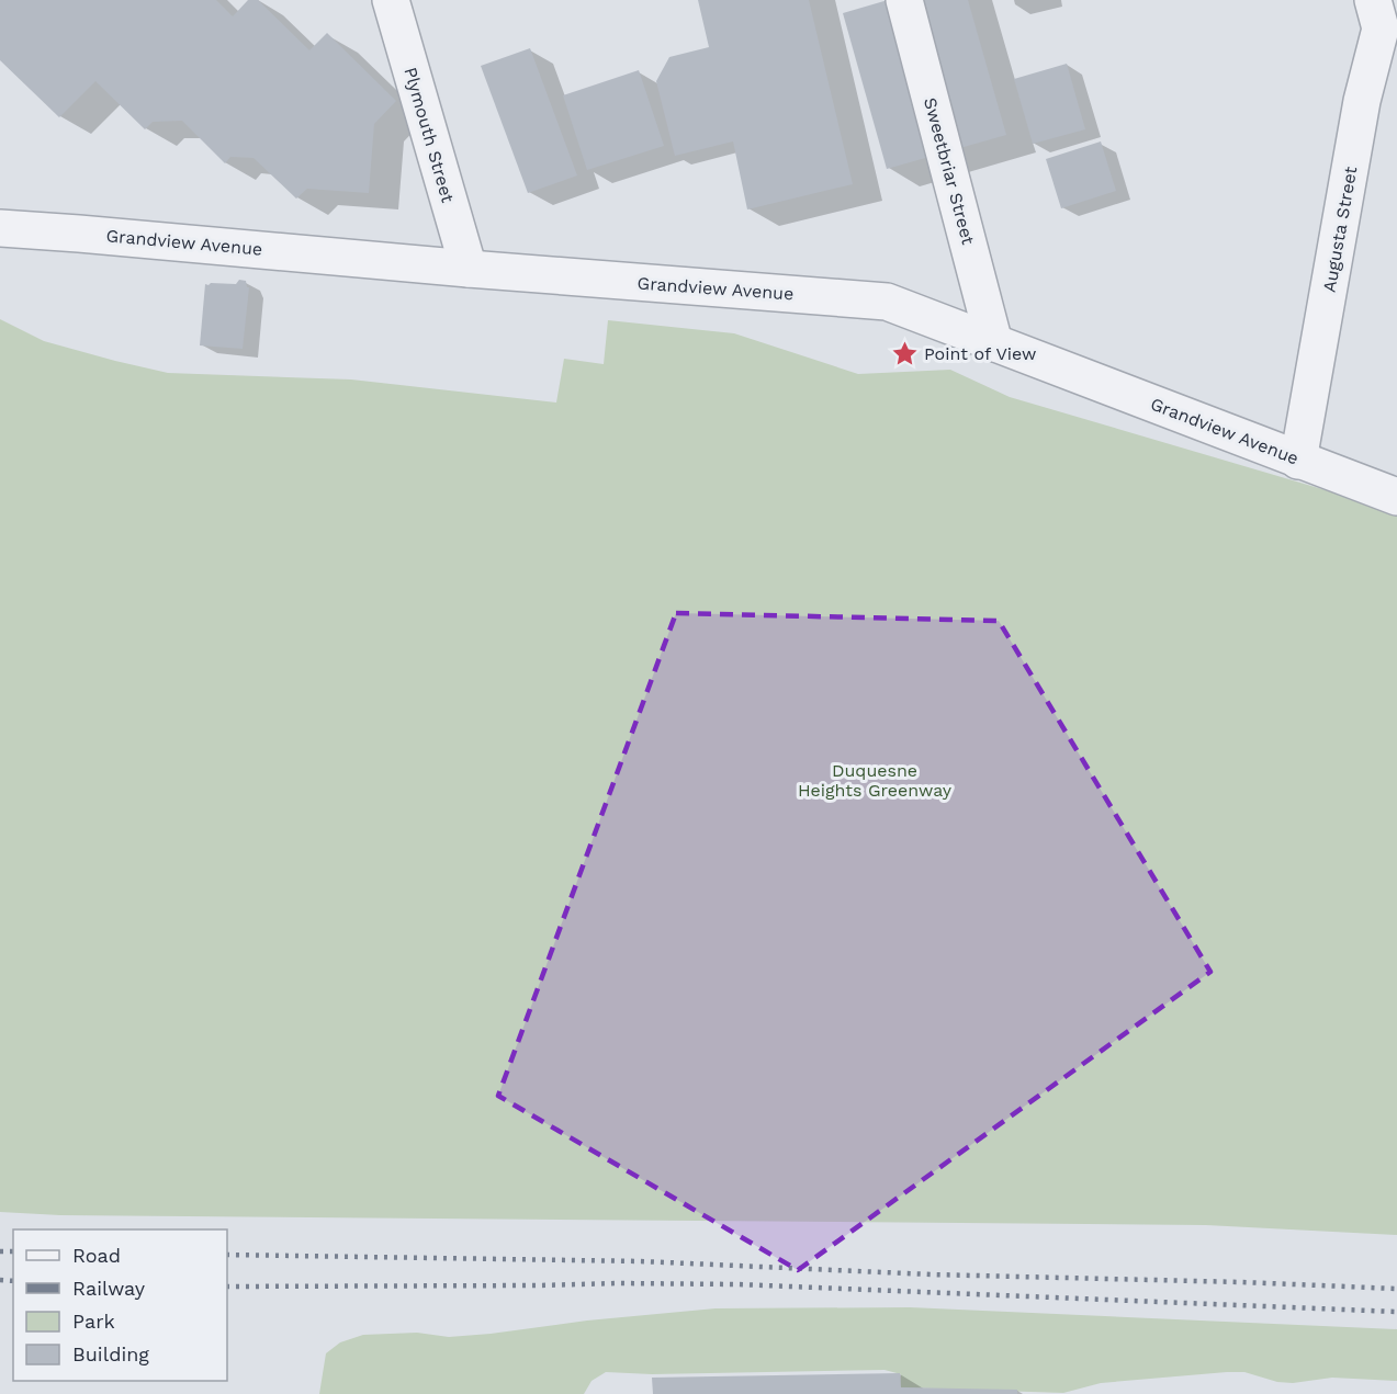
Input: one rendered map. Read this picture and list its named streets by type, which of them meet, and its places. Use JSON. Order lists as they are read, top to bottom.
{
  "streets": {
    "street": [
      "Plymouth Street",
      "Sweetbriar Street",
      "Augusta Street",
      "Grandview Avenue"
    ]
  },
  "crossings": [
    ["Plymouth Street", "Grandview Avenue"],
    ["Sweetbriar Street", "Grandview Avenue"],
    ["Augusta Street", "Grandview Avenue"]
  ],
  "parks": ["Duquesne Heights Greenway"],
  "places": {
    "place": ["Point of View"]
  },
  "legend": [
    "Road",
    "Railway",
    "Park",
    "Building"
  ]
}
